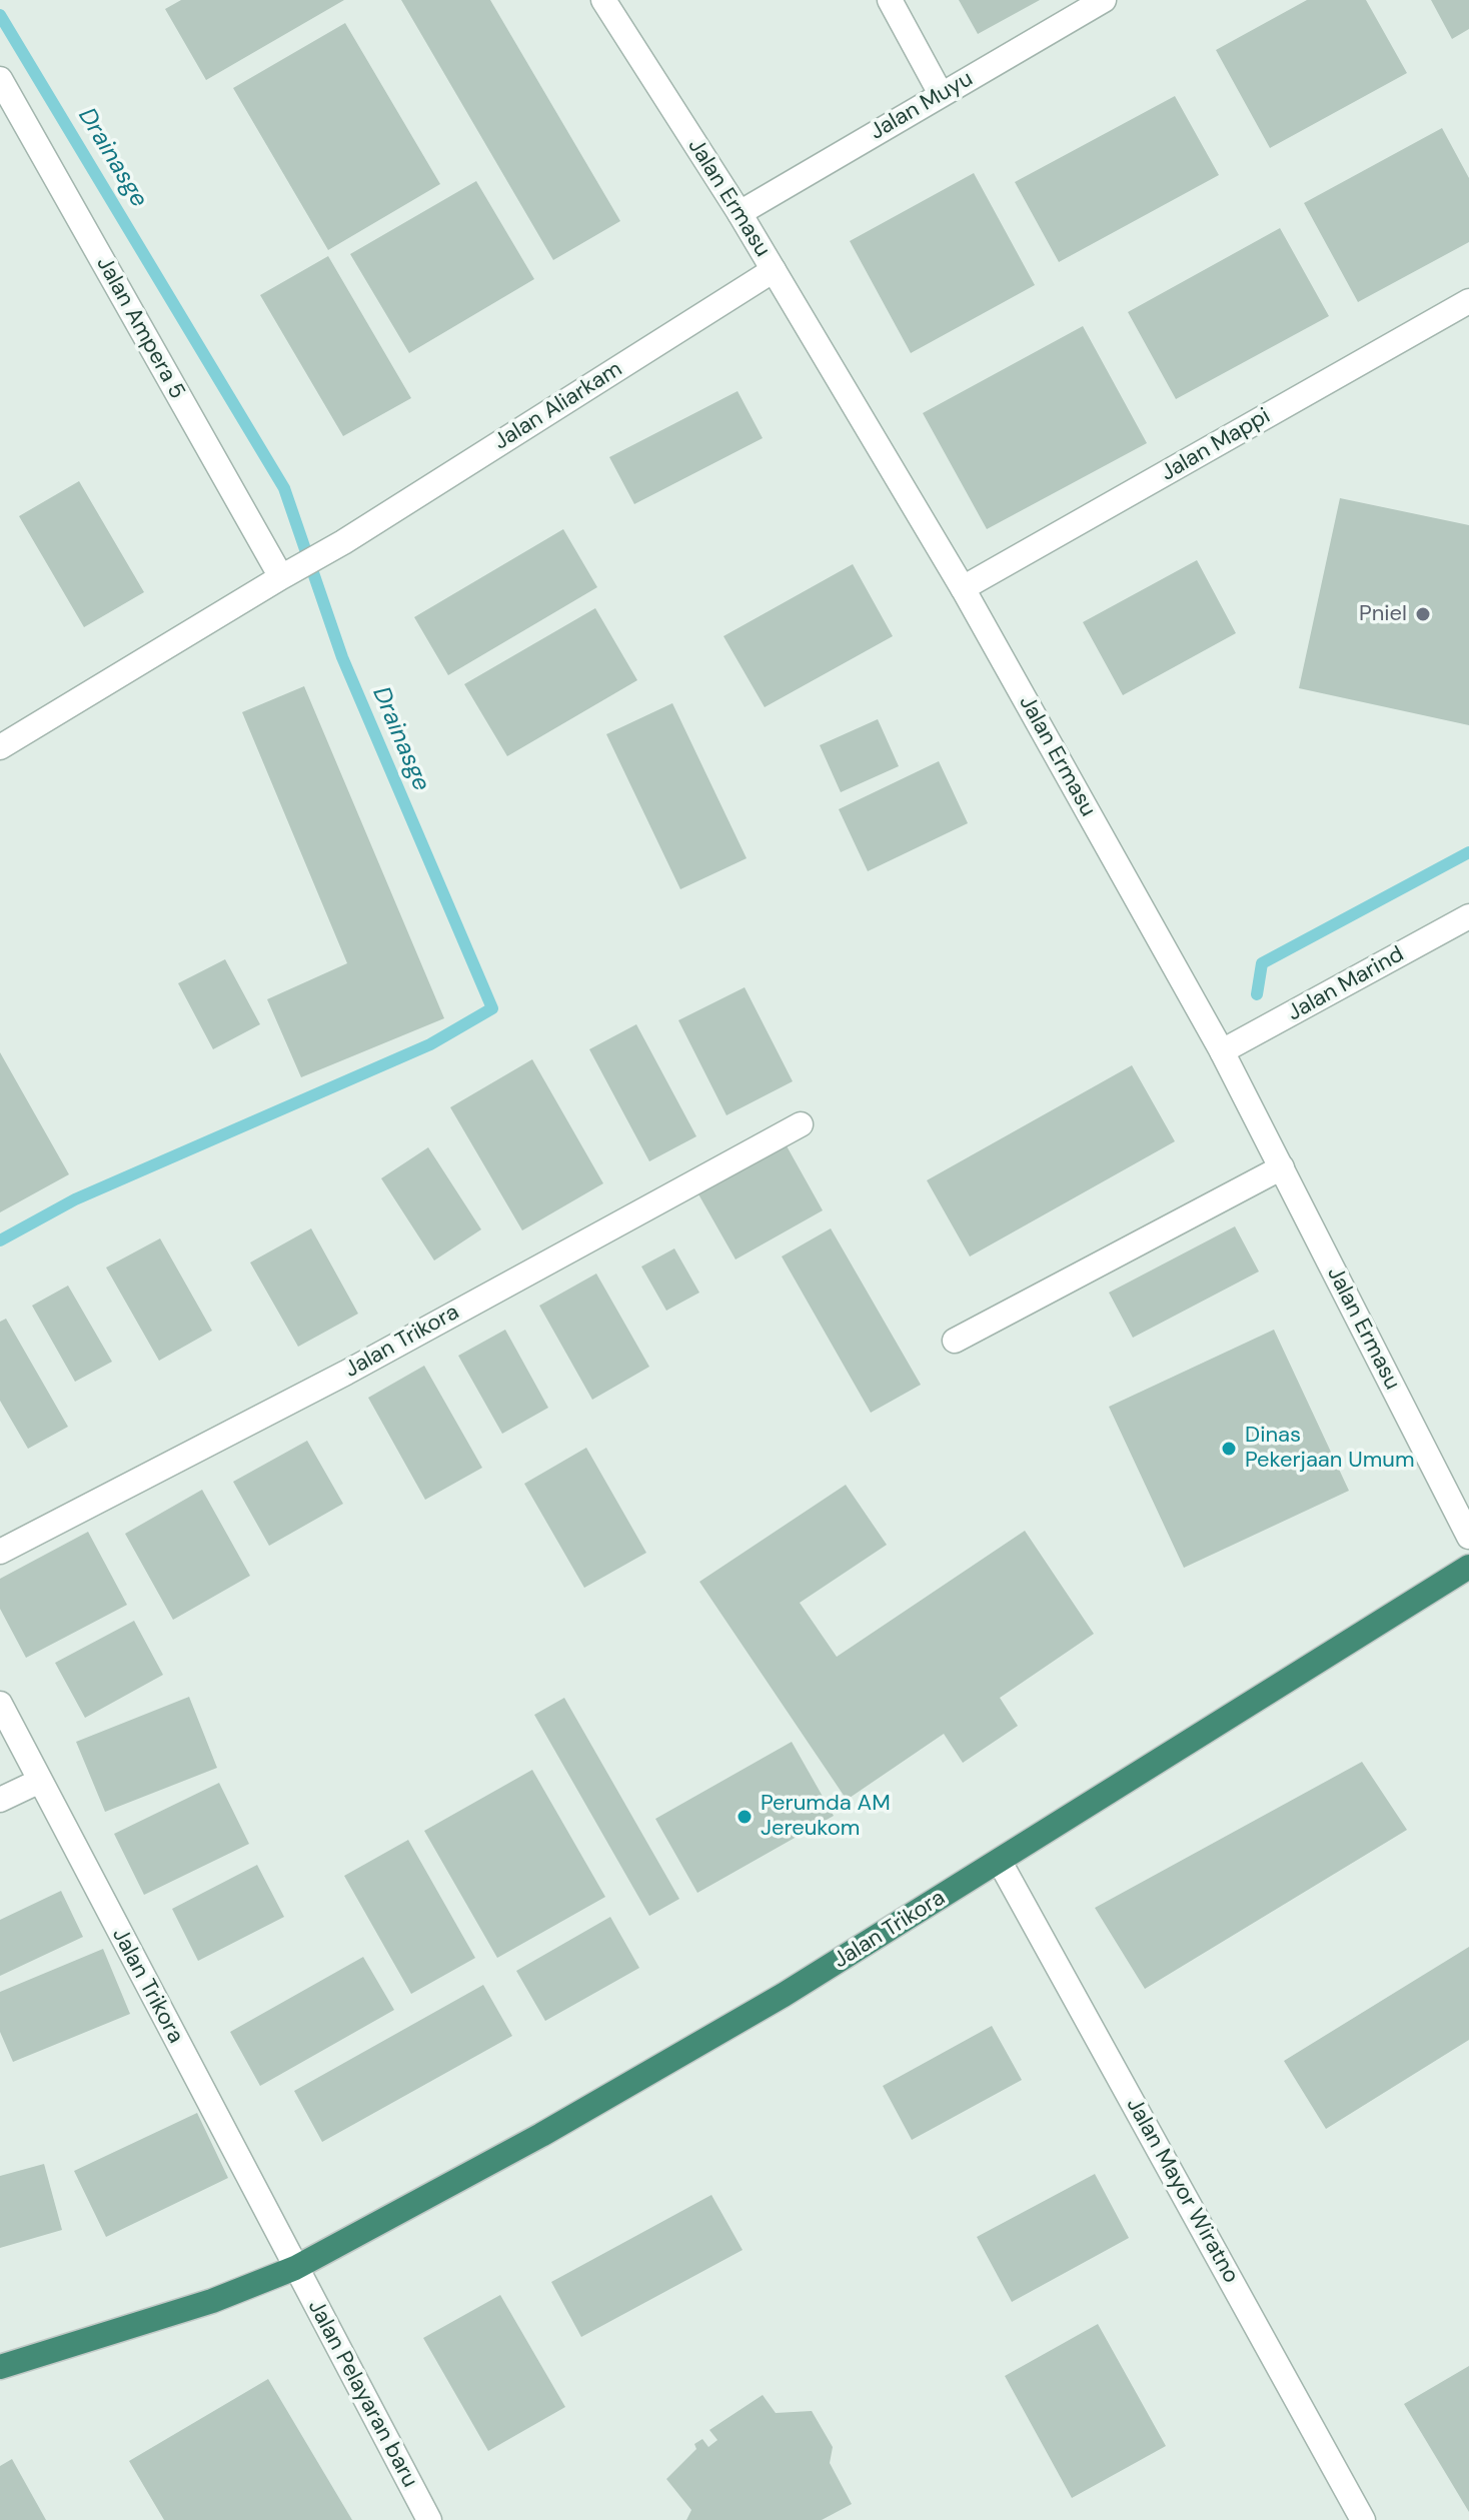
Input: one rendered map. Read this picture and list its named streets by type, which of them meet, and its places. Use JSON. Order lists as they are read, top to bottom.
{
  "streets": {
    "highway": ["Jalan Trikora"],
    "street": [
      "Jalan Muyu",
      "Jalan Ermasu",
      "Jalan Ampera 5",
      "Jalan Aliarkam",
      "Jalan Mappi",
      "Jalan Marind",
      "Jalan Mayor Wiratno",
      "Jalan Pelayaran baru"
    ]
  },
  "crossings": [
    ["Jalan Muyu", "Jalan Ermasu"],
    ["Jalan Ermasu", "Jalan Aliarkam"],
    ["Jalan Ermasu", "Jalan Mappi"],
    ["Jalan Ermasu", "Jalan Marind"],
    ["Jalan Ampera 5", "Jalan Aliarkam"],
    ["Jalan Trikora", "Jalan Mayor Wiratno"],
    ["Jalan Trikora", "Jalan Pelayaran baru"]
  ],
  "water": ["Drainasge"],
  "places": ["Pniel", "Dinas Pekerjaan Umum", "Perumda AM Jereukom"]
}
